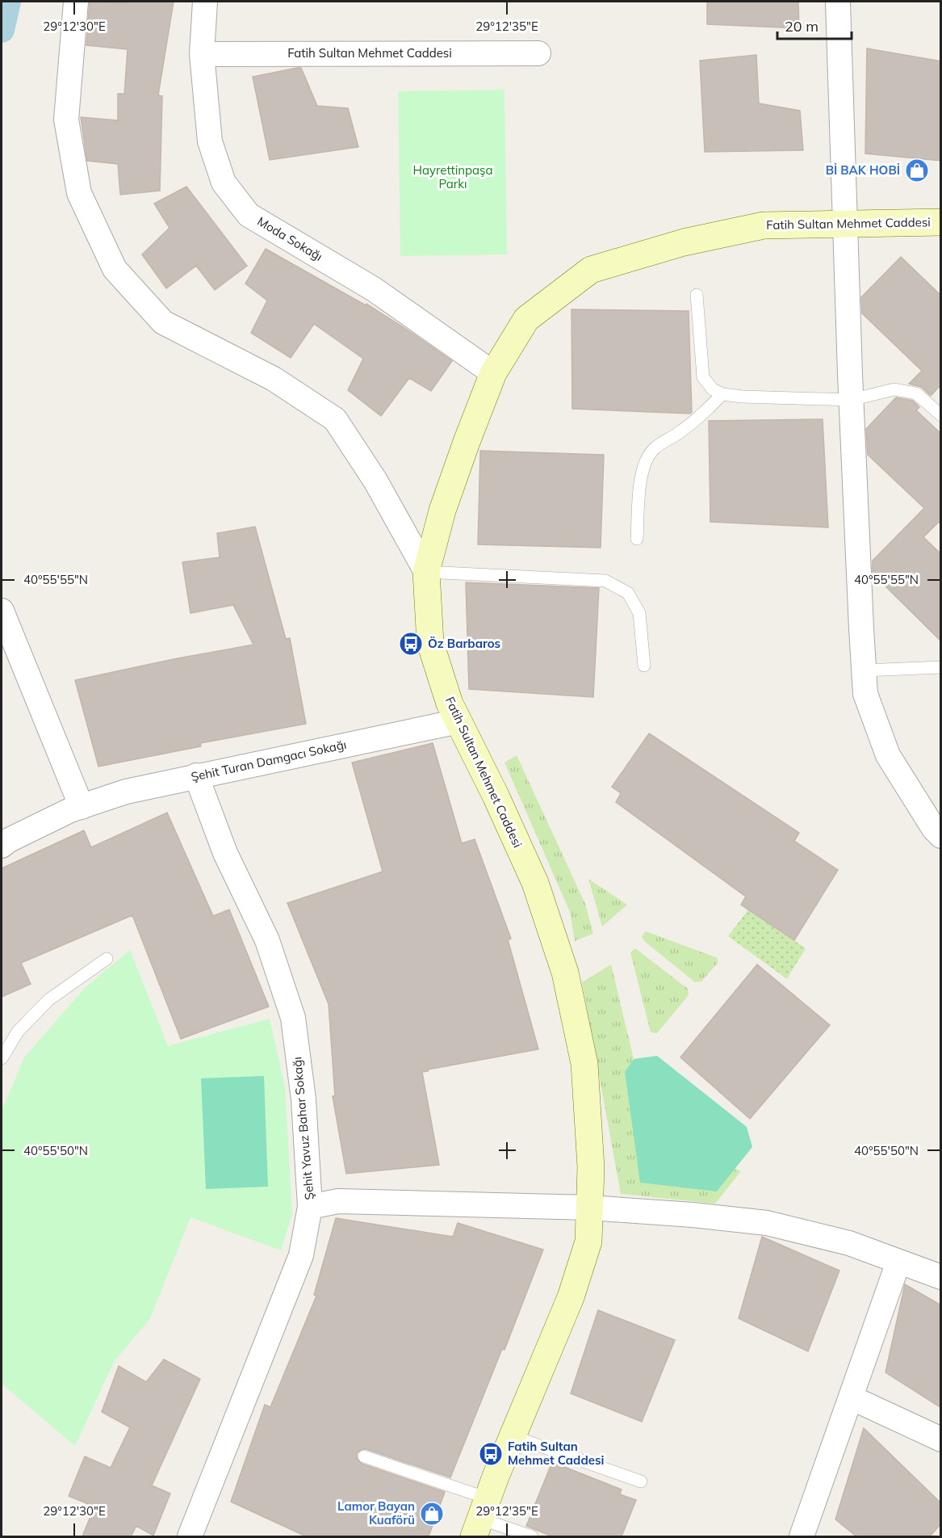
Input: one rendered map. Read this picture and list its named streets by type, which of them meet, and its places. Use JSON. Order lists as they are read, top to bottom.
{
  "streets": {
    "street": [
      "Fatih Sultan Mehmet Caddesi",
      "Moda Sokağı",
      "Şehit Turan Damgacı Sokağı",
      "Şehit Yavuz Bahar Sokağı"
    ]
  },
  "crossings": [
    ["Fatih Sultan Mehmet Caddesi", "Moda Sokağı"],
    ["Fatih Sultan Mehmet Caddesi", "Şehit Turan Damgacı Sokağı"],
    ["Şehit Turan Damgacı Sokağı", "Şehit Yavuz Bahar Sokağı"]
  ],
  "parks": ["Hayrettinpaşa Parkı"],
  "places": {
    "shop": ["Bİ BAK HOBİ", "Lamor Bayan Kuaförü"],
    "bus stop": ["Öz Barbaros", "Fatih Sultan Mehmet Caddesi"]
  },
  "scale_bar": "20 m",
  "coordinates": [
    "29°12'30\"E",
    "29°12'35\"E",
    "40°55'55\"N",
    "40°55'50\"N"
  ]
}
